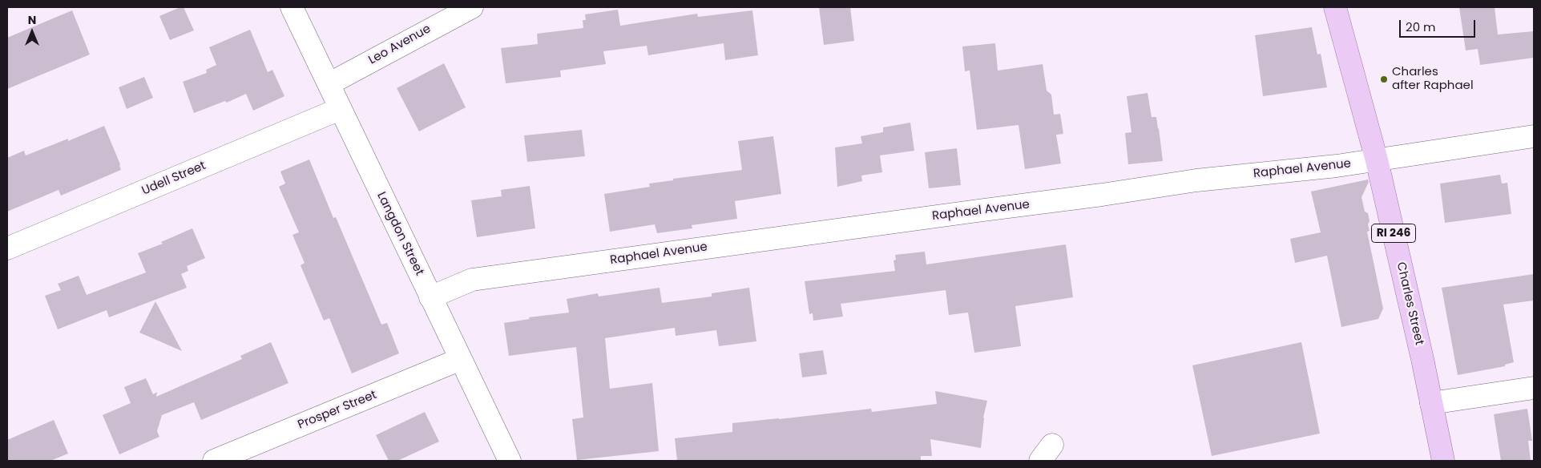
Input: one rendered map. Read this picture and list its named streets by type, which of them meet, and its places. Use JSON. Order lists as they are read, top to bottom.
{
  "streets": {
    "main road": ["RI 246", "Charles Street"],
    "street": [
      "Leo Avenue",
      "Raphael Avenue",
      "Udell Street",
      "Langdon Street",
      "Prosper Street"
    ]
  },
  "crossings": [
    ["Leo Avenue", "Langdon Street"],
    ["Raphael Avenue", "Langdon Street"],
    ["Raphael Avenue", "Charles Street"],
    ["Udell Street", "Langdon Street"],
    ["Langdon Street", "Prosper Street"]
  ],
  "places": ["Charles after Raphael"],
  "scale_bar": "20 m",
  "north": "top"
}
